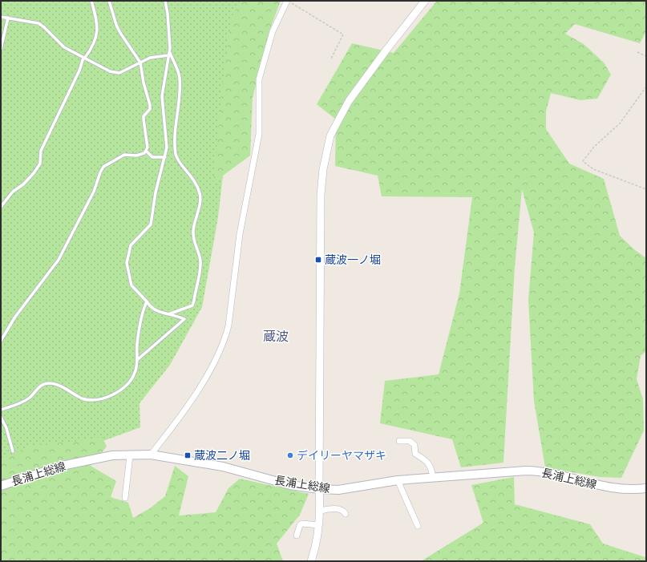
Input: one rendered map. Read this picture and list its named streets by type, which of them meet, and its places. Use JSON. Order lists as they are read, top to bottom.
{
  "streets": {
    "main road": ["長浦上総線"]
  },
  "districts": ["蔵波"],
  "places": {
    "transit": ["蔵波一ノ堀", "蔵波二ノ堀"],
    "other": ["デイリーヤマザキ"]
  }
}
